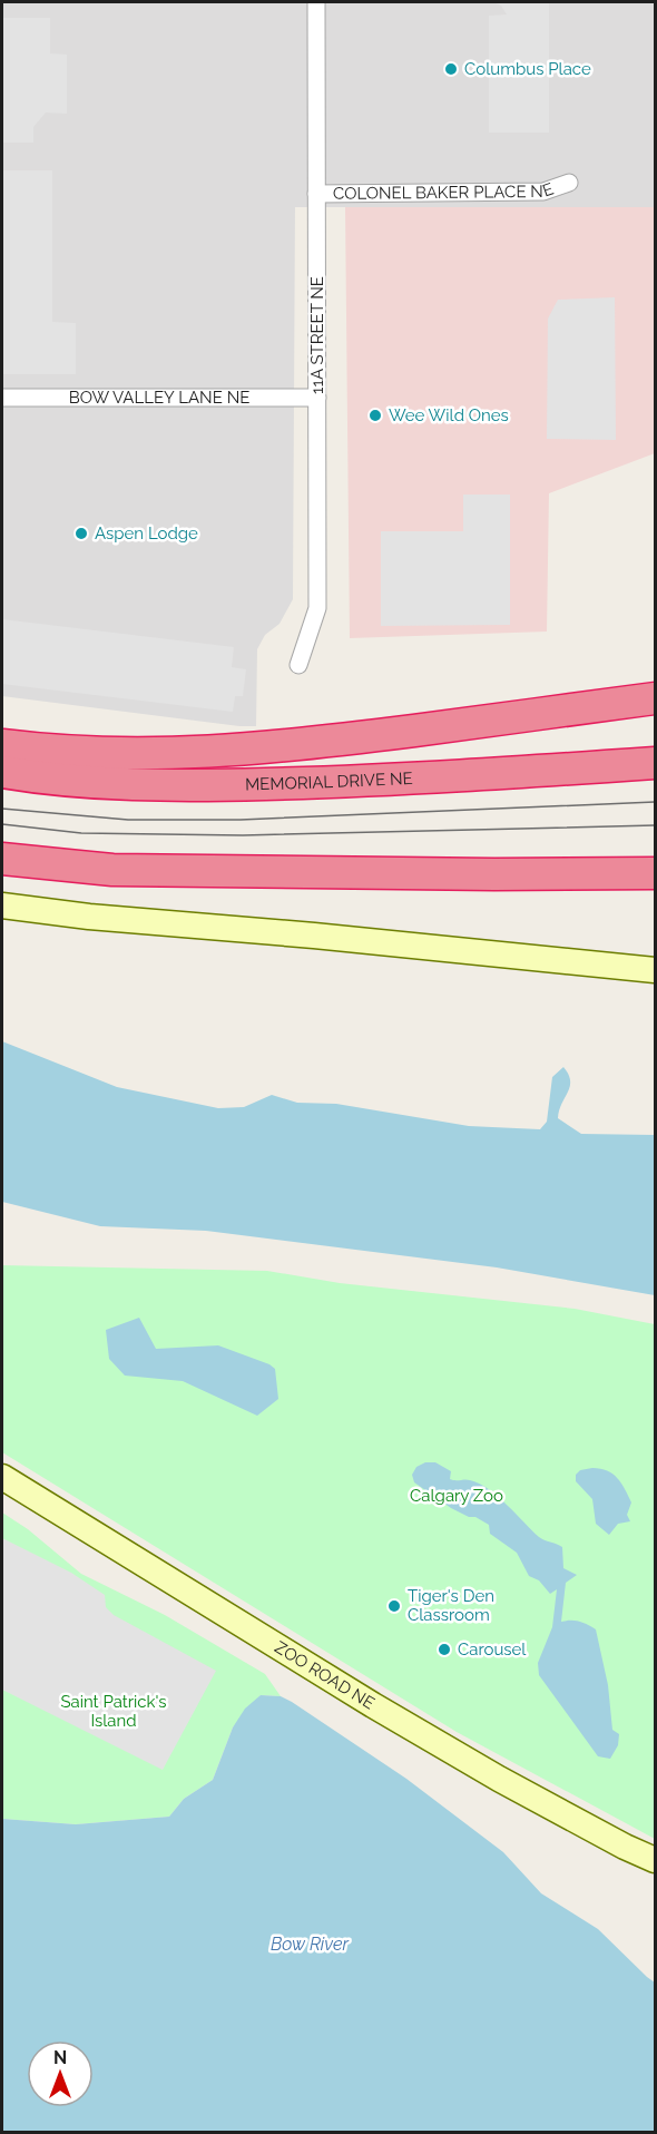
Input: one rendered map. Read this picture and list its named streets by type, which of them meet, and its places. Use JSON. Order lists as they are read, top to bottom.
{
  "streets": {
    "highway": ["MEMORIAL DRIVE NE"],
    "street": [
      "COLONEL BAKER PLACE NE",
      "11A STREET NE",
      "BOW VALLEY LANE NE",
      "ZOO ROAD NE"
    ]
  },
  "crossings": [
    ["COLONEL BAKER PLACE NE", "11A STREET NE"],
    ["11A STREET NE", "BOW VALLEY LANE NE"]
  ],
  "water": ["Bow River"],
  "parks": ["Calgary Zoo", "Saint Patrick's Island"],
  "places": [
    "Columbus Place",
    "Wee Wild Ones",
    "Aspen Lodge",
    "Tiger's Den Classroom",
    "Carousel"
  ],
  "north": "top"
}
